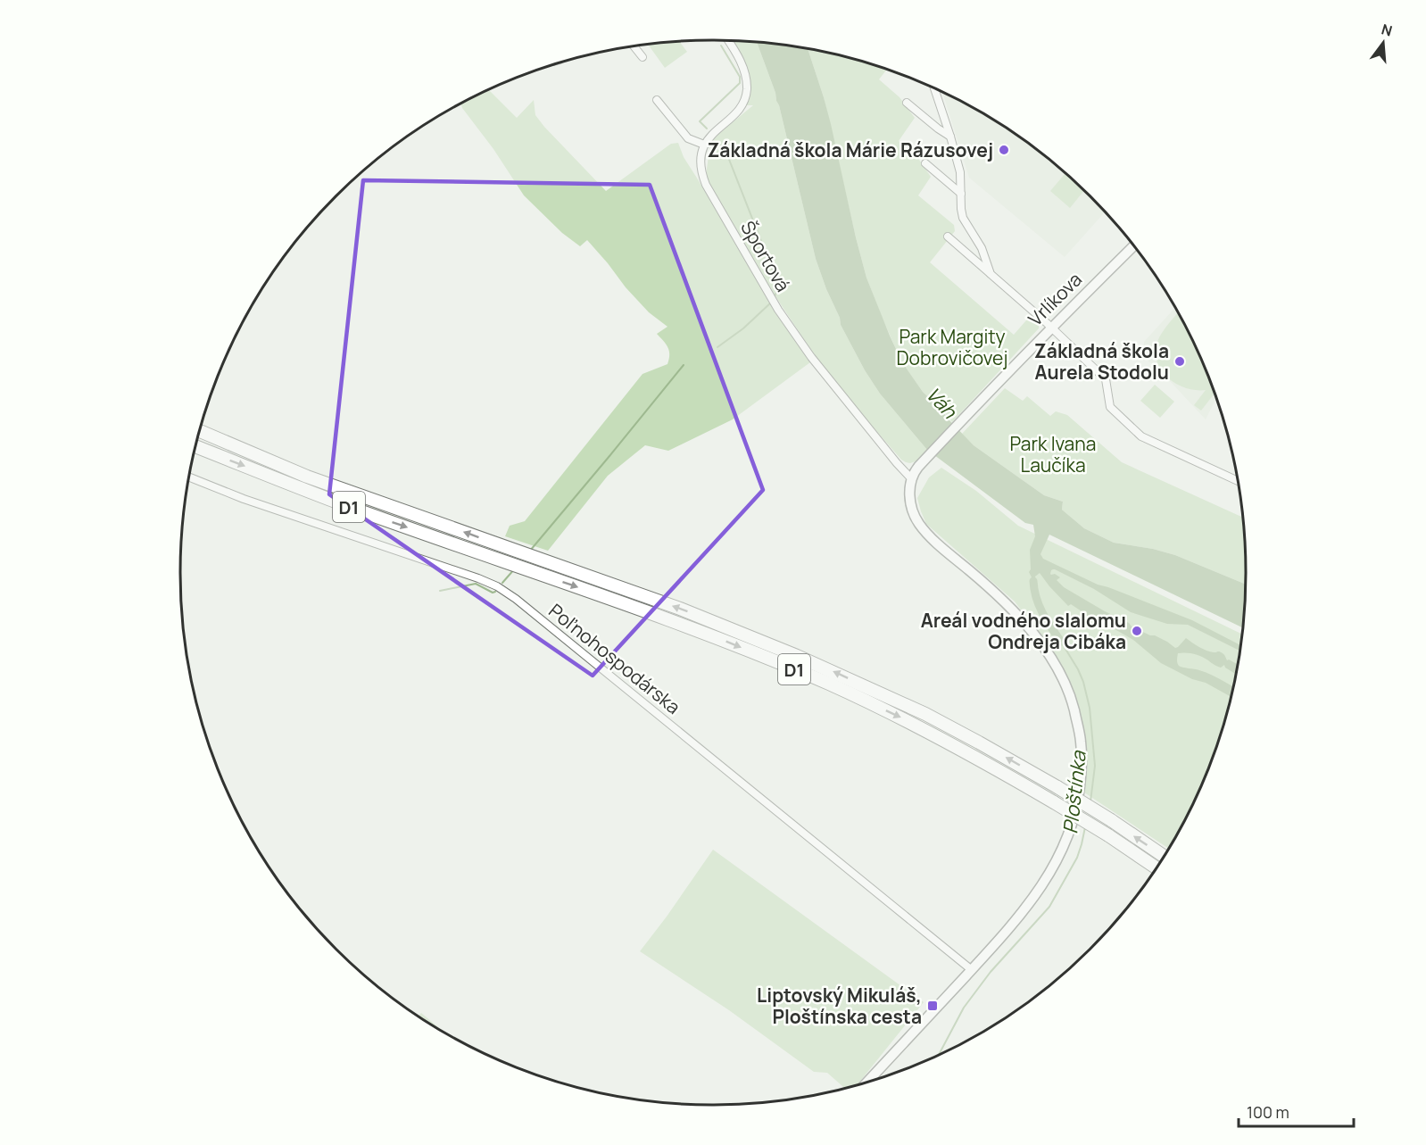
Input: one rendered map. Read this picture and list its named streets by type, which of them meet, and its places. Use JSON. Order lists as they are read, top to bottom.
{
  "streets": {
    "highway": ["D1"],
    "street": ["Športová", "Vrlíkova", "Poľnohospodárska"]
  },
  "crossings": [
    ["Športová", "Vrlíkova"]
  ],
  "water": ["Váh", "Ploštínka"],
  "parks": ["Park Margity Dobrovičovej", "Park Ivana Laučíka"],
  "places": {
    "other": ["Základná škola Márie Rázusovej", "Základná škola Aurela Stodolu", "Areál vodného slalomu Ondreja Cibáka"],
    "transit": ["Liptovský Mikuláš, Ploštínska cesta"]
  },
  "scale_bar": "100 m",
  "north": "top"
}
